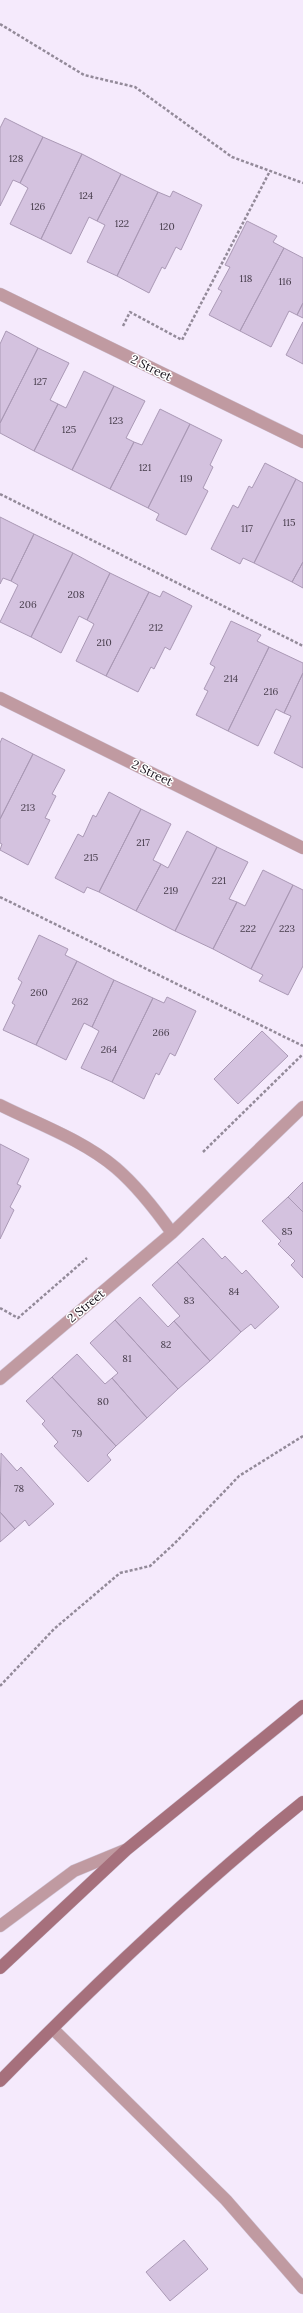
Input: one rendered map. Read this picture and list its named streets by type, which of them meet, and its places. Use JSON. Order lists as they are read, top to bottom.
{
  "streets": {
    "street": ["2 Street"]
  },
  "house_numbers": [
    "128",
    "124",
    "126",
    "122",
    "120",
    "118",
    "116",
    "127",
    "123",
    "125",
    "121",
    "119",
    "115",
    "117",
    "208",
    "206",
    "212",
    "210",
    "214",
    "216",
    "213",
    "217",
    "215",
    "221",
    "219",
    "222",
    "223",
    "260",
    "262",
    "266",
    "264",
    "85",
    "84",
    "83",
    "82",
    "81",
    "80",
    "79",
    "78"
  ]
}
